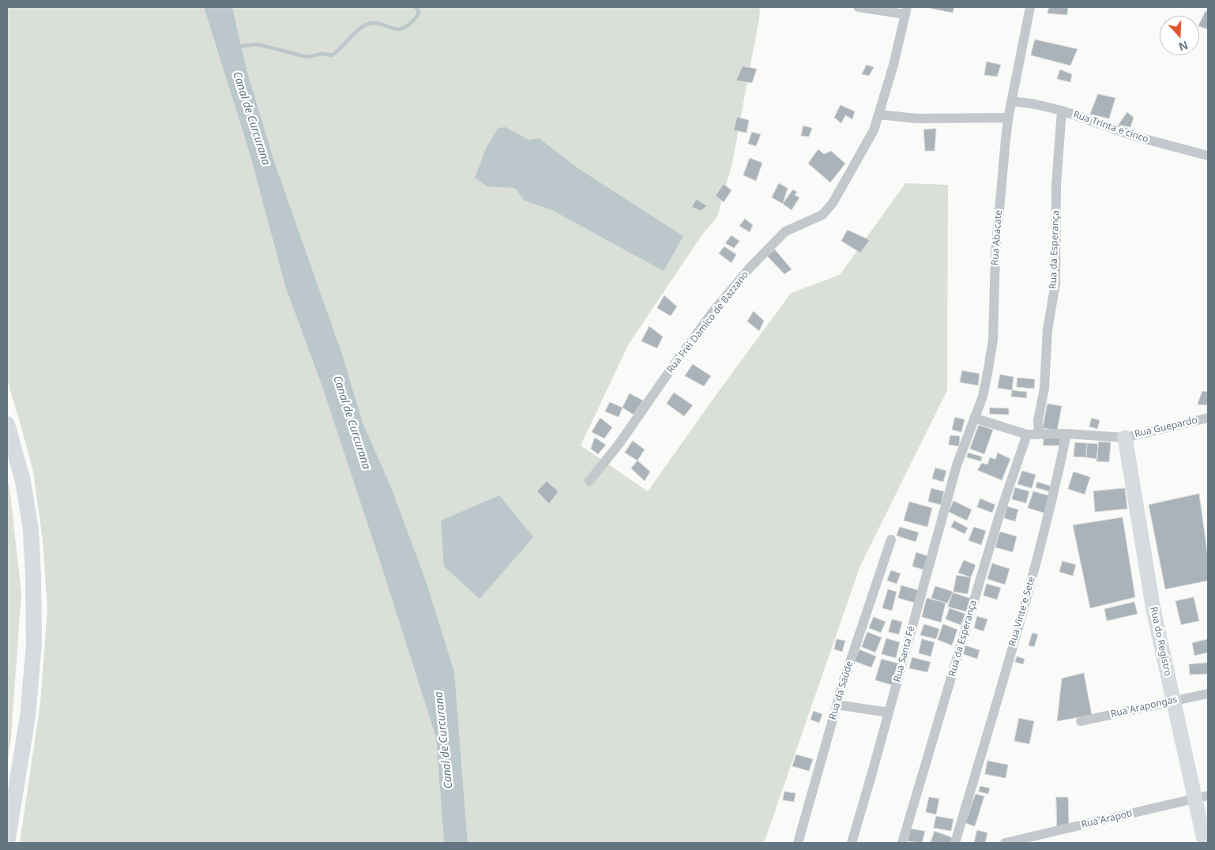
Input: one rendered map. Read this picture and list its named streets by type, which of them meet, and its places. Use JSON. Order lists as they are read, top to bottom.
{
  "streets": {
    "street": [
      "Rua Trinta e cinco",
      "Rua Abacate",
      "Rua da Esperança",
      "Rua Frei Damico de Bazzano",
      "Rua Guepardo",
      "Rua Vinte e Sete",
      "Rua do Registro",
      "Rua Santa Fé",
      "Rua da Saúde",
      "Rua Arapongas",
      "Rua Arapoti"
    ]
  },
  "crossings": [
    ["Rua Trinta e cinco", "Rua Abacate"],
    ["Rua Trinta e cinco", "Rua da Esperança"],
    ["Rua Abacate", "Rua Santa Fé"],
    ["Rua Guepardo", "Rua do Registro"],
    ["Rua do Registro", "Rua Arapongas"],
    ["Rua do Registro", "Rua Arapoti"]
  ],
  "water": ["Canal de Curcurana"],
  "north": "bottom"
}
